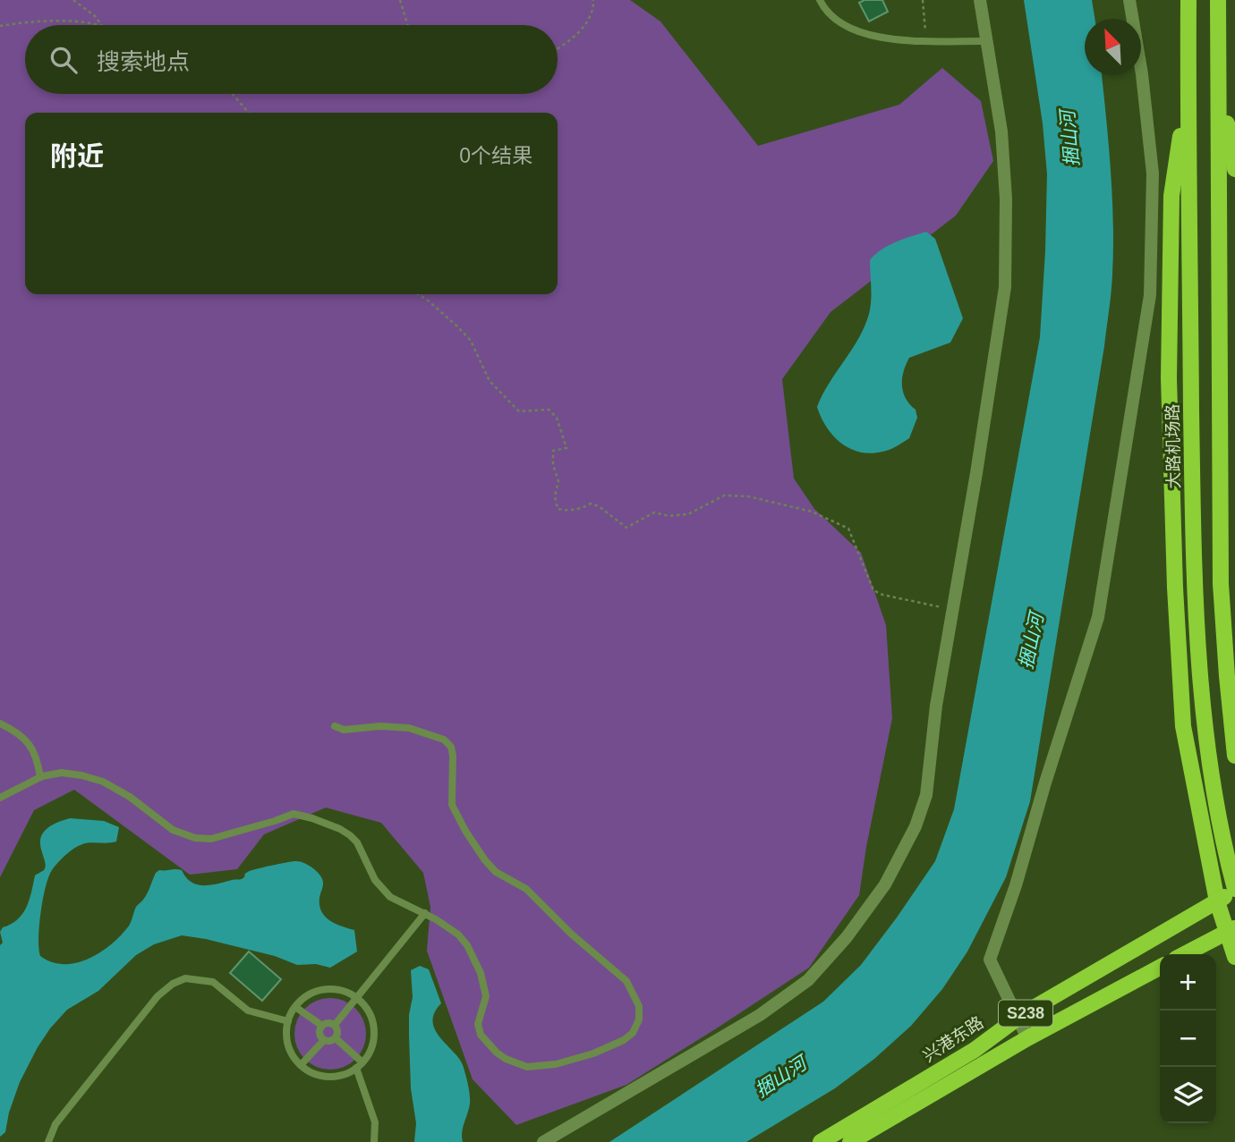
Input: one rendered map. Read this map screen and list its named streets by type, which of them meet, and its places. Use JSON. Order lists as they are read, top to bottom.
{
  "streets": {
    "main road": ["大路机场路", "S238", "兴港东路"]
  },
  "crossings": [
    ["大路机场路", "兴港东路"]
  ],
  "water": ["捆山河"],
  "north": "top left",
  "page": {
    "search": "搜索地点",
    "heading": ["附近", "0个结果"],
    "map_buttons": ["+", "−"]
  }
}
